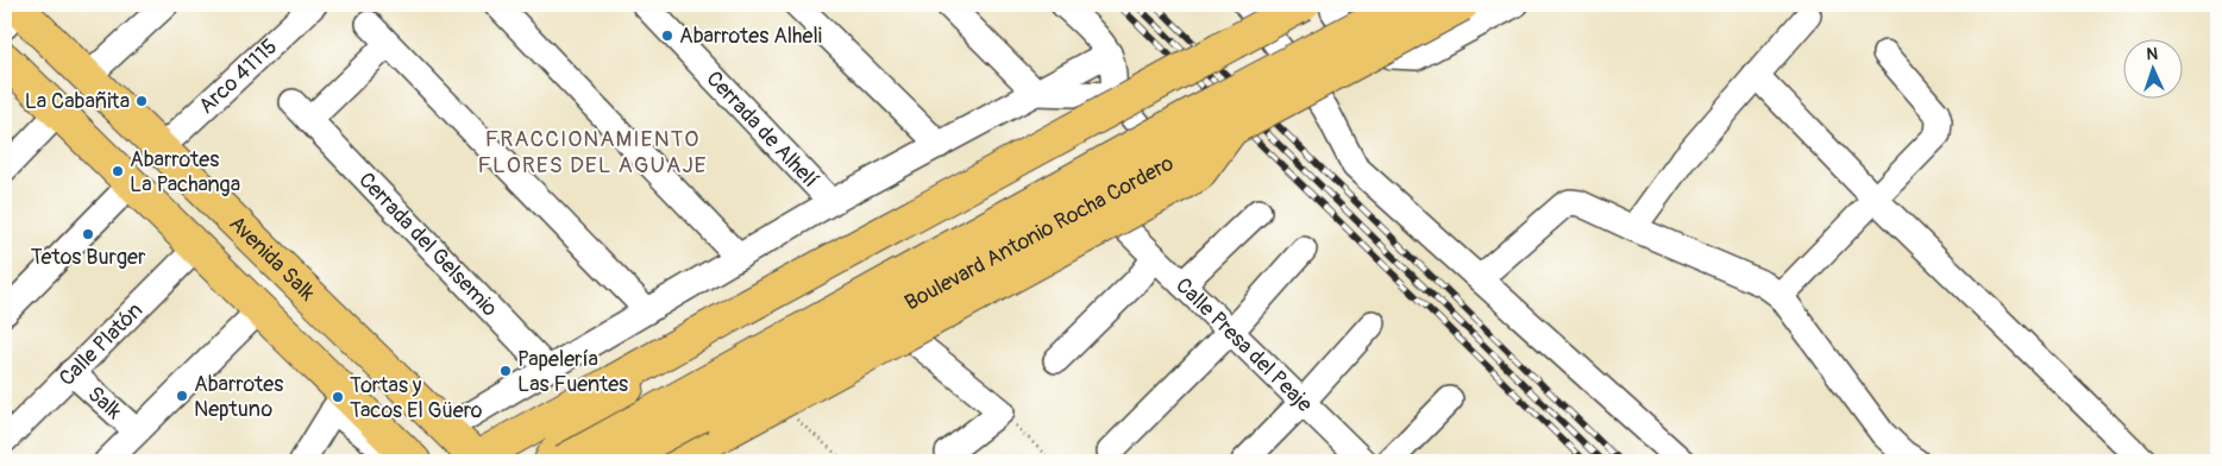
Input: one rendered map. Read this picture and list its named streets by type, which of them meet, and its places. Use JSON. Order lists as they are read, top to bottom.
{
  "streets": {
    "main road": ["Boulevard Antonio Rocha Cordero", "Avenida Salk"],
    "street": [
      "Arco 41115",
      "Cerrada de Alhelí",
      "Cerrada del Gelsemio",
      "Calle Platón",
      "Calle Presa del Peaje",
      "Salk"
    ]
  },
  "crossings": [
    ["Arco 41115", "Avenida Salk"],
    ["Boulevard Antonio Rocha Cordero", "Calle Presa del Peaje"],
    ["Calle Platón", "Salk"]
  ],
  "districts": ["FRACCIONAMIENTO FLORES DEL AGUAJE"],
  "places": [
    "Abarrotes Alheli",
    "La Cabañita",
    "Abarrotes La Pachanga",
    "Tetos Burger",
    "Papelería Las Fuentes",
    "Abarrotes Neptuno",
    "Tortas y Tacos El Güero"
  ],
  "north": "top"
}
